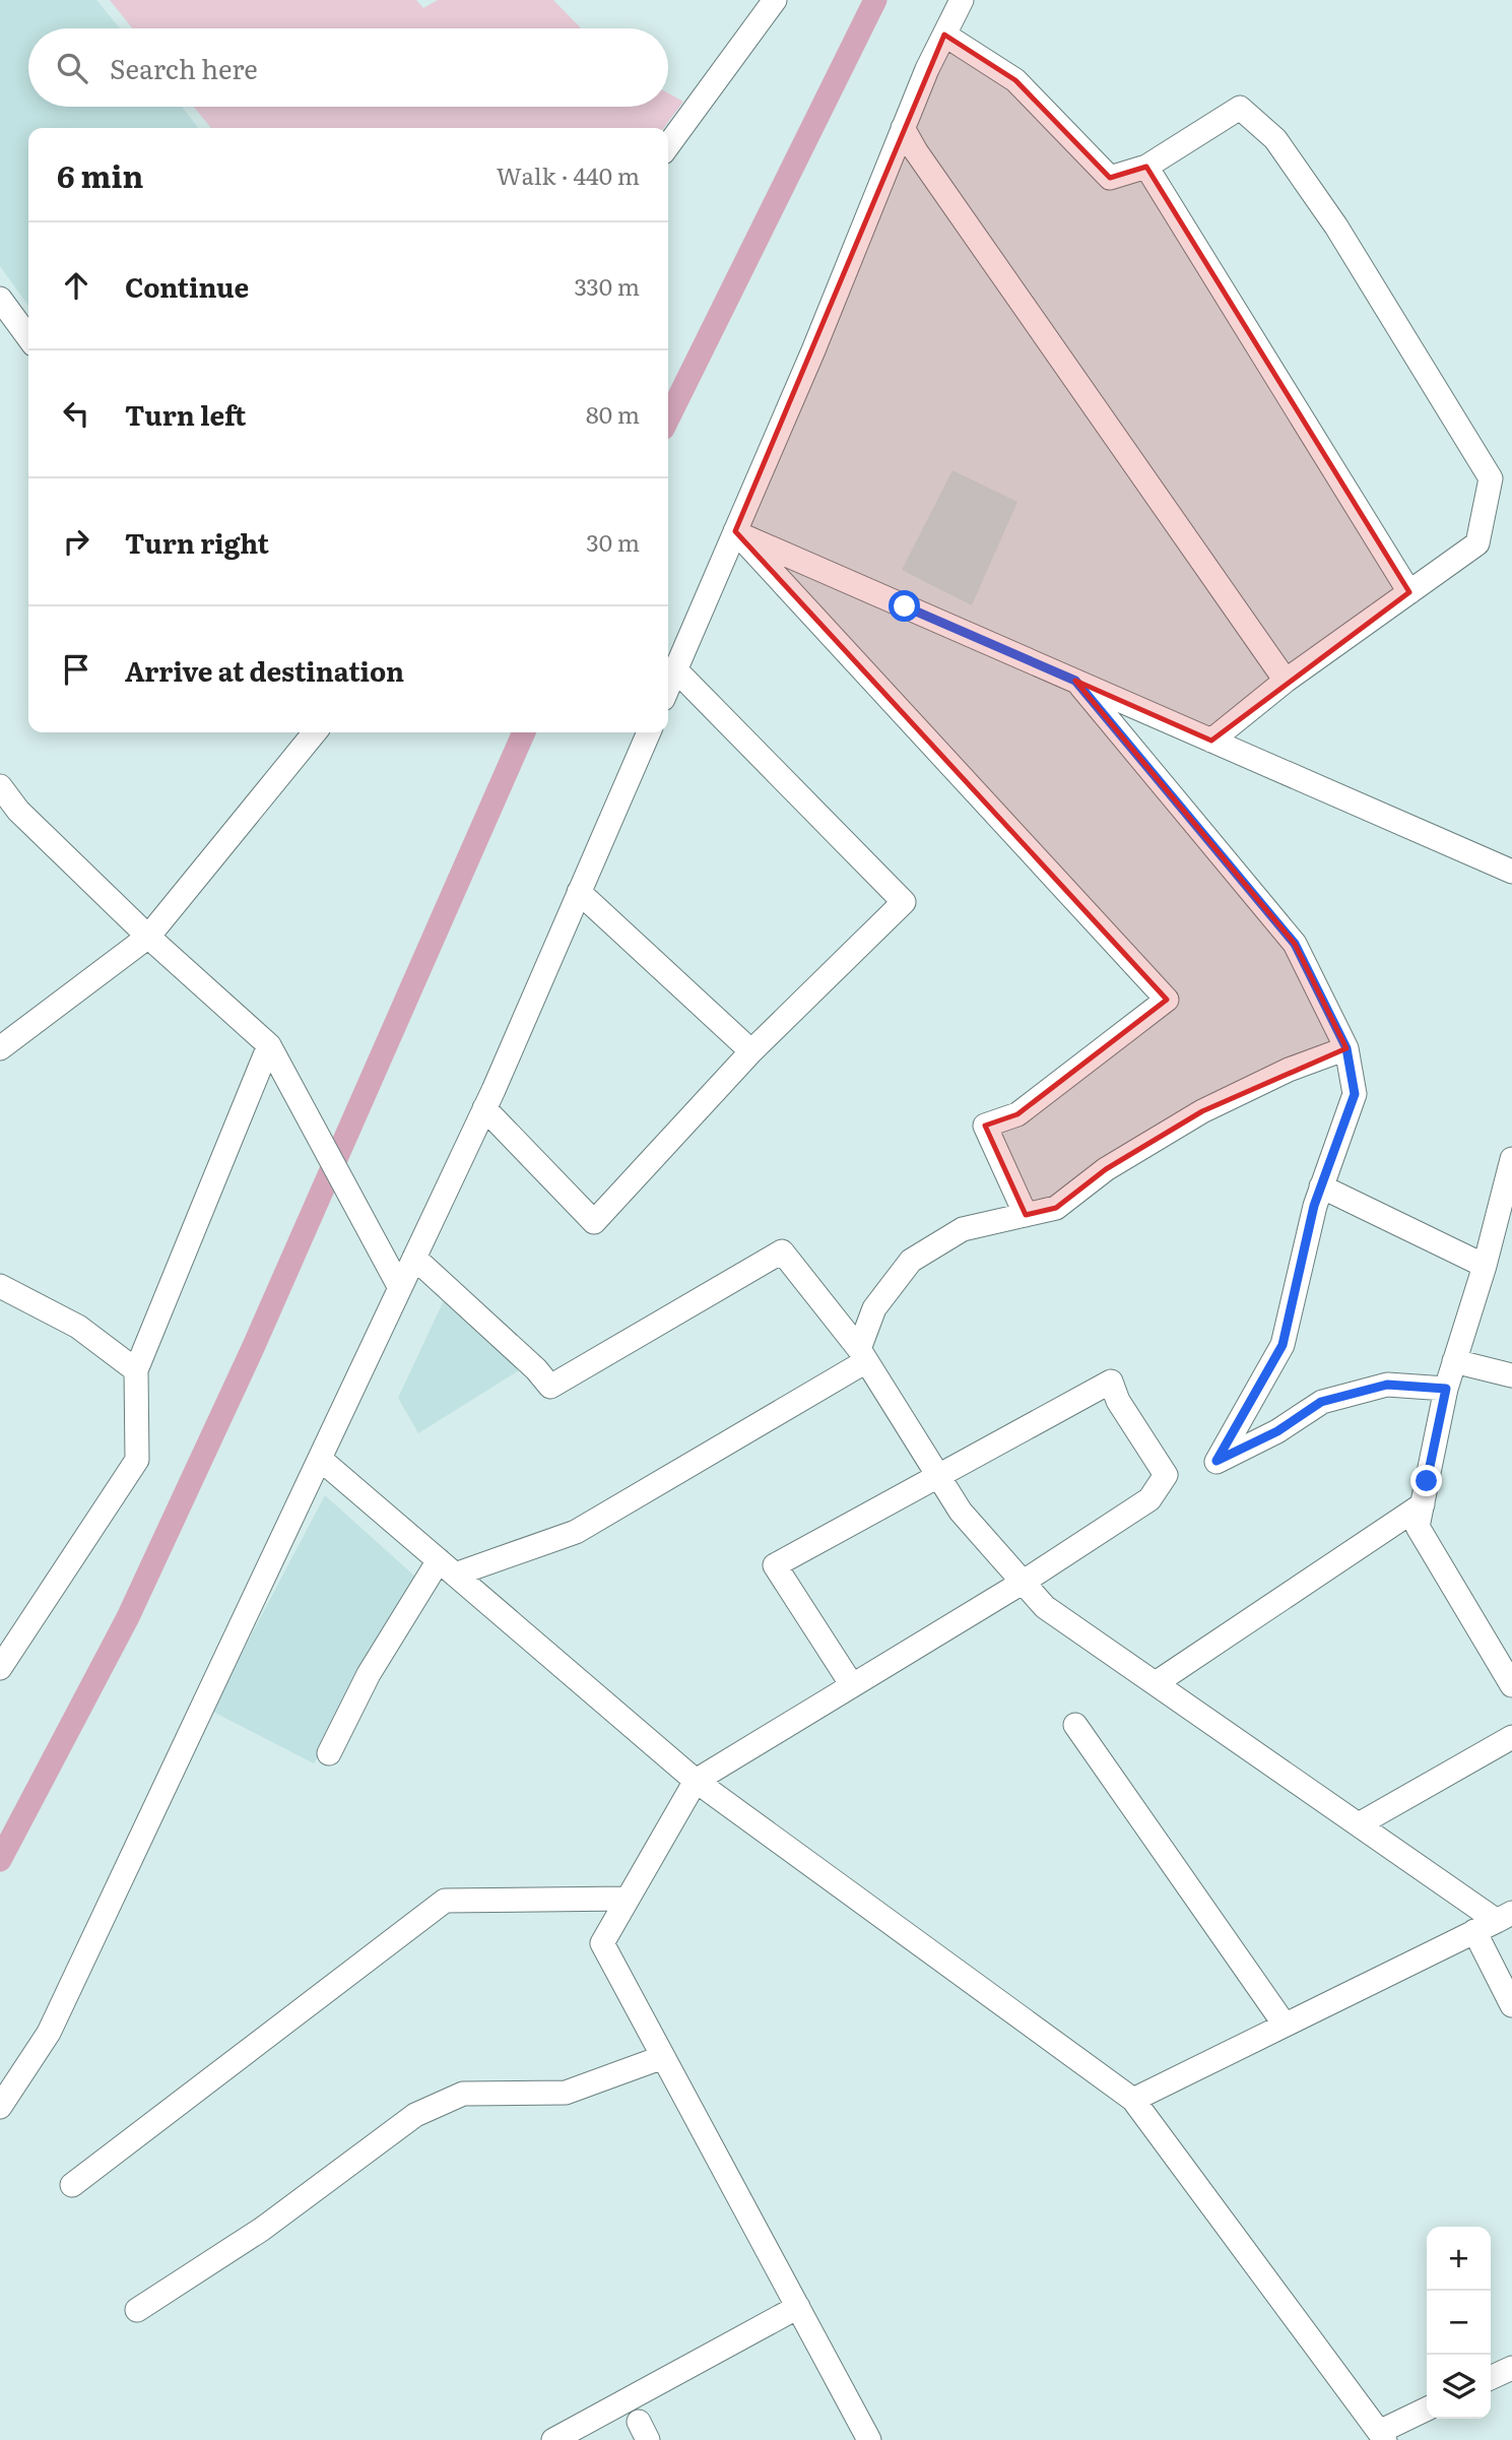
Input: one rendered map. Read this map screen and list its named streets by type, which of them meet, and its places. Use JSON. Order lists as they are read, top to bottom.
{
  "page": {
    "search": "Search here",
    "heading": ["6 min", "Walk · 440 m"],
    "list": [
      ["Continue", "330 m"],
      ["Turn left", "80 m"],
      ["Turn right", "30 m"],
      "Arrive at destination"
    ],
    "map_buttons": ["+", "−"]
  }
}
